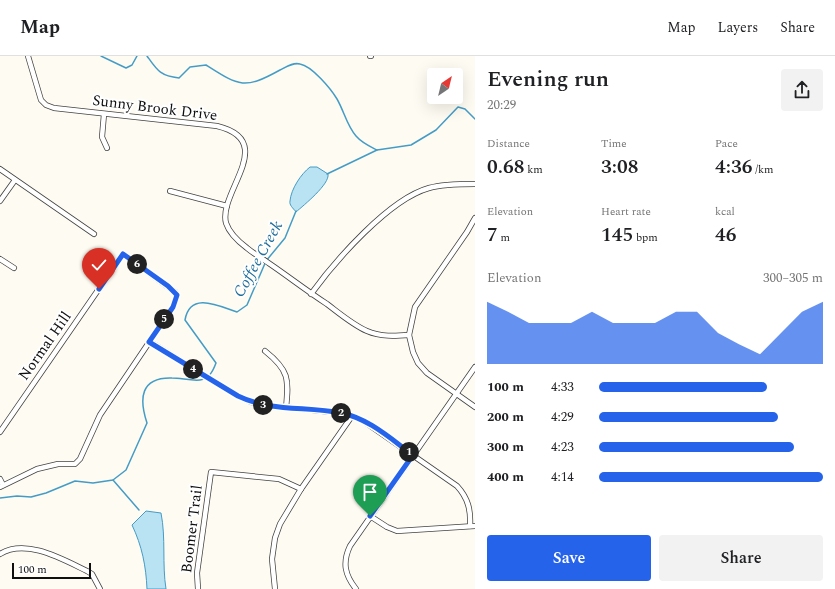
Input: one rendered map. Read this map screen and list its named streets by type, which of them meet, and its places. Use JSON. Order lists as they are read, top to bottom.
{
  "streets": {
    "street": ["Sunny Brook Drive", "Normal Hill", "Boomer Trail"]
  },
  "water": ["Coffee Creek"],
  "scale_bar": "100 m",
  "north": "top right",
  "page": {
    "header": "Map",
    "nav": ["Map", "Layers", "Share"],
    "heading": ["Evening run", "20:29"],
    "stats": [
      ["Distance", "0.68 km"],
      ["Time", "3:08"],
      ["Pace", "4:36 /km"],
      ["Elevation", "7 m"],
      ["Heart rate", "145 bpm"],
      ["kcal", "46"]
    ],
    "pins": [
      "6",
      "5",
      "4",
      "3",
      "2",
      "1"
    ],
    "chart": ["Elevation", "300–305 m"],
    "list": [
      {
        "name": "100 m",
        "note": "4:33"
      },
      {
        "name": "200 m",
        "note": "4:29"
      },
      {
        "name": "300 m",
        "note": "4:23"
      },
      {
        "name": "400 m",
        "note": "4:14"
      }
    ],
    "buttons": ["Save", "Share"],
    "scale": "100 m"
  }
}
